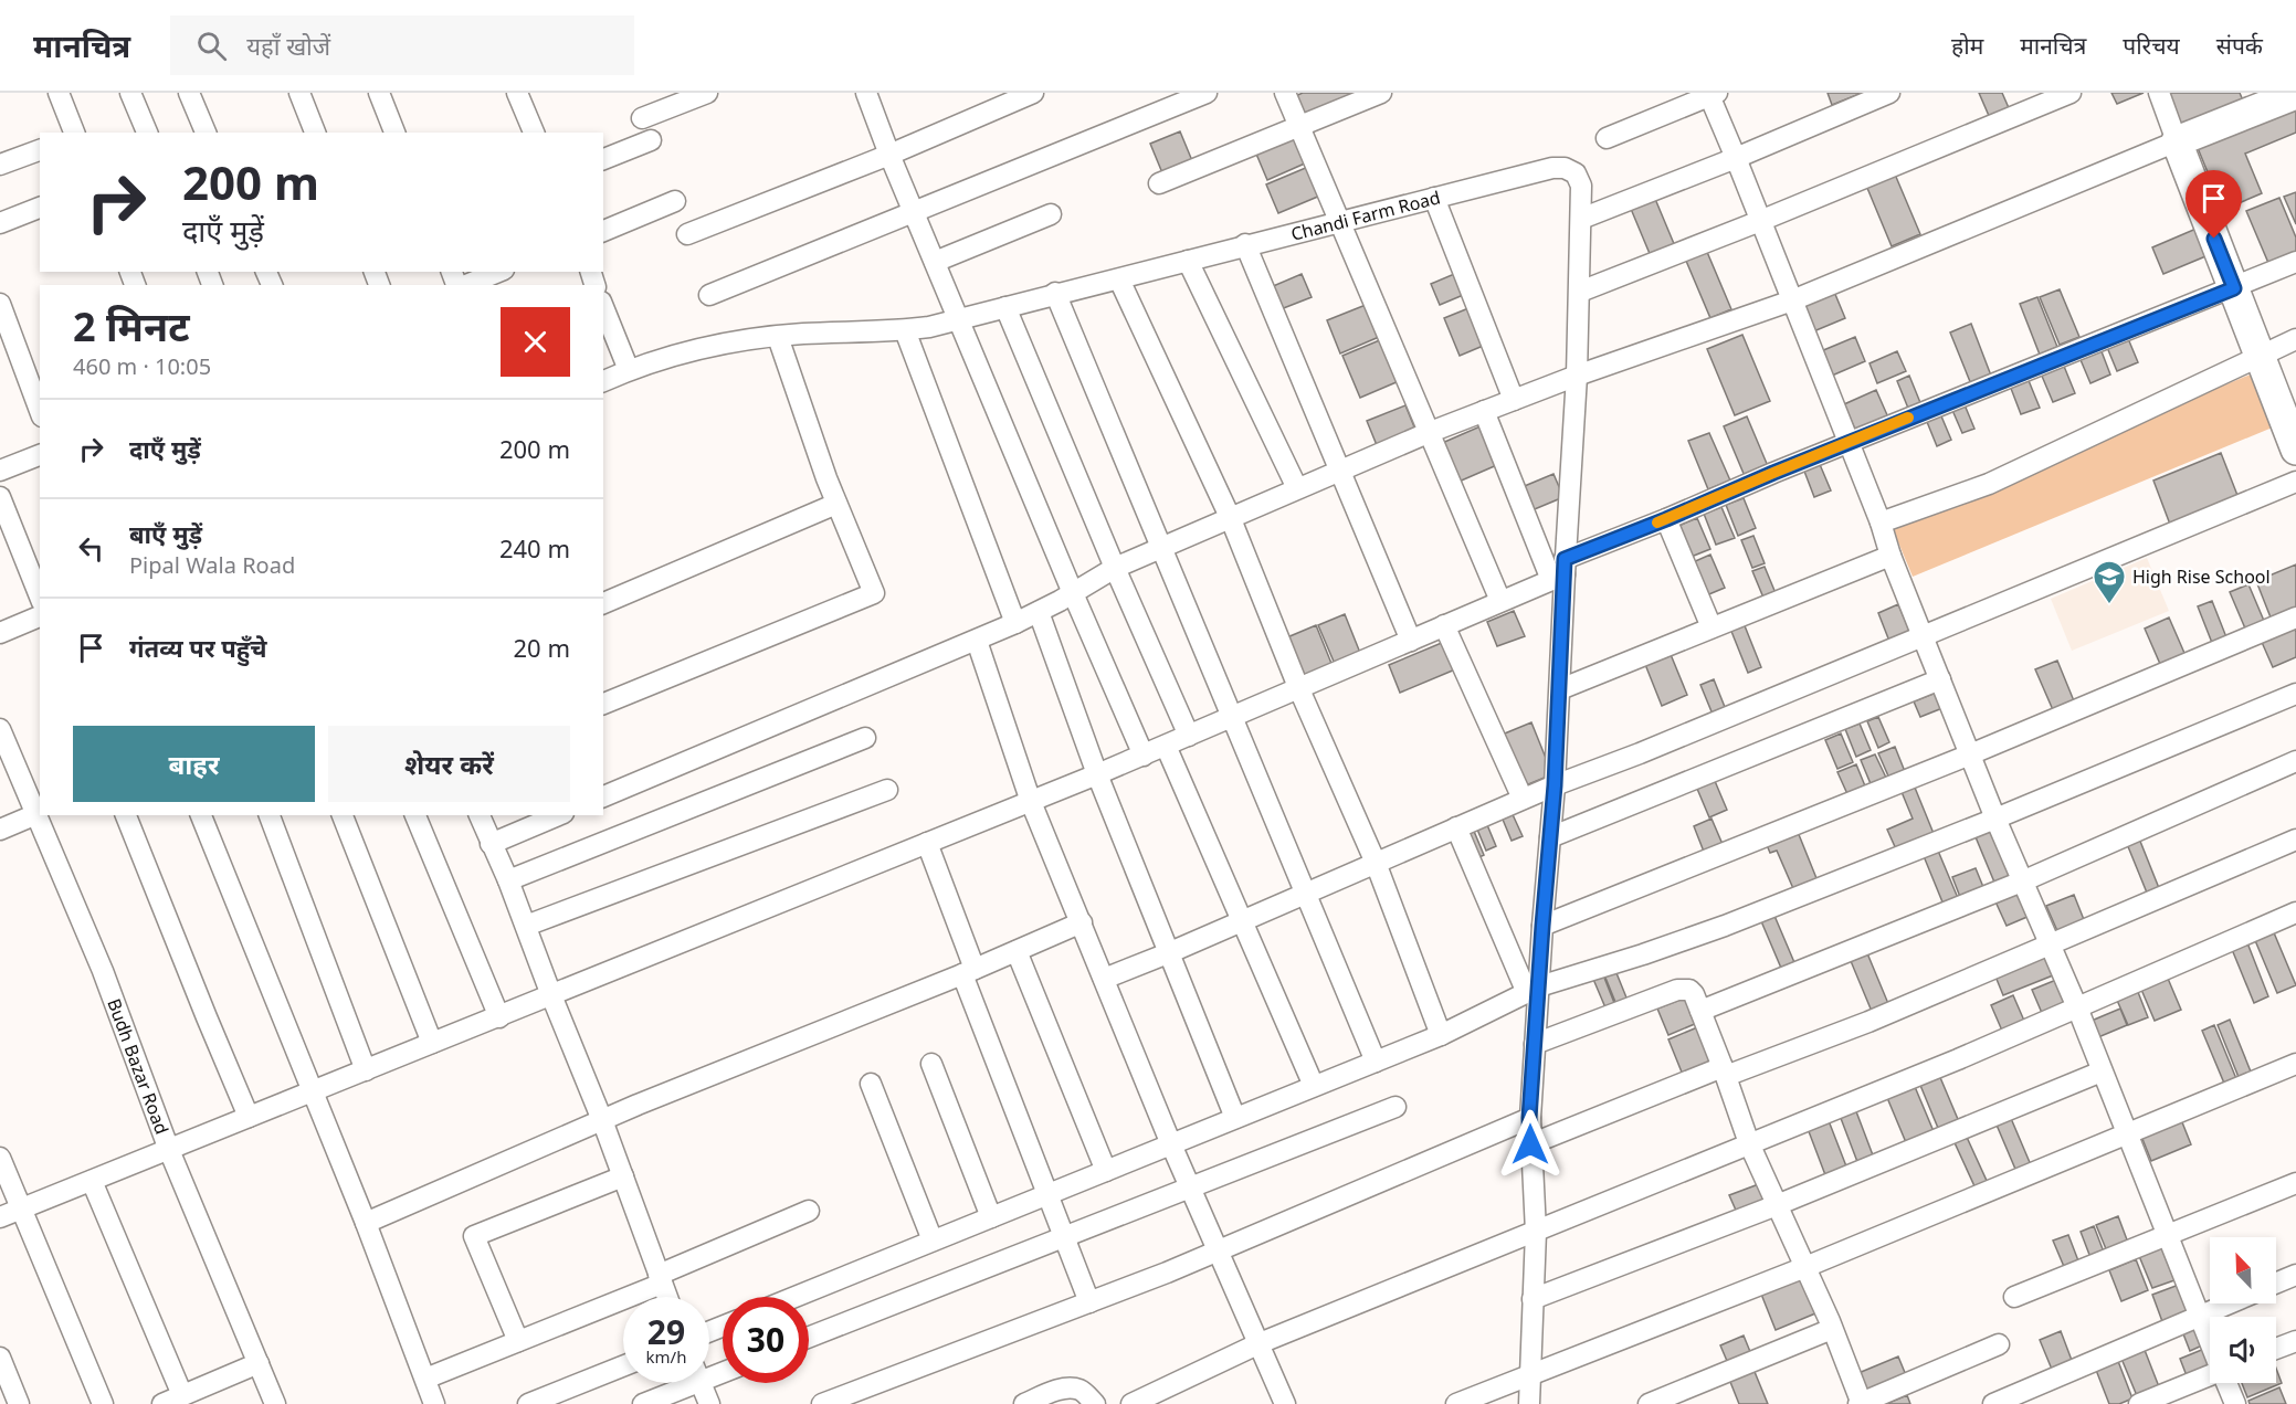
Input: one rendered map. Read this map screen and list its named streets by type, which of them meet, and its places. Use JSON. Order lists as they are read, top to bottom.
{
  "streets": {
    "street": ["Chandi Farm Road", "Budh Bazar Road"]
  },
  "places": {
    "school or university": ["High Rise School"]
  },
  "north": "top left",
  "page": {
    "header": "मानचित्र",
    "search": "यहाँ खोजें",
    "nav": [
      "होम",
      "मानचित्र",
      "परिचय",
      "संपर्क"
    ],
    "turn": ["200 m", "दाएँ मुड़ें"],
    "heading": ["2 मिनट", "460 m · 10:05"],
    "list": [
      {
        "name": "दाएँ मुड़ें",
        "value": "200 m"
      },
      {
        "name": "बाएँ मुड़ें",
        "note": "Pipal Wala Road",
        "value": "240 m"
      },
      {
        "name": "गंतव्य पर पहुँचे",
        "value": "20 m"
      }
    ],
    "buttons": ["बाहर", "शेयर करें"],
    "speed": "29 km/h",
    "limit": "30"
  }
}
